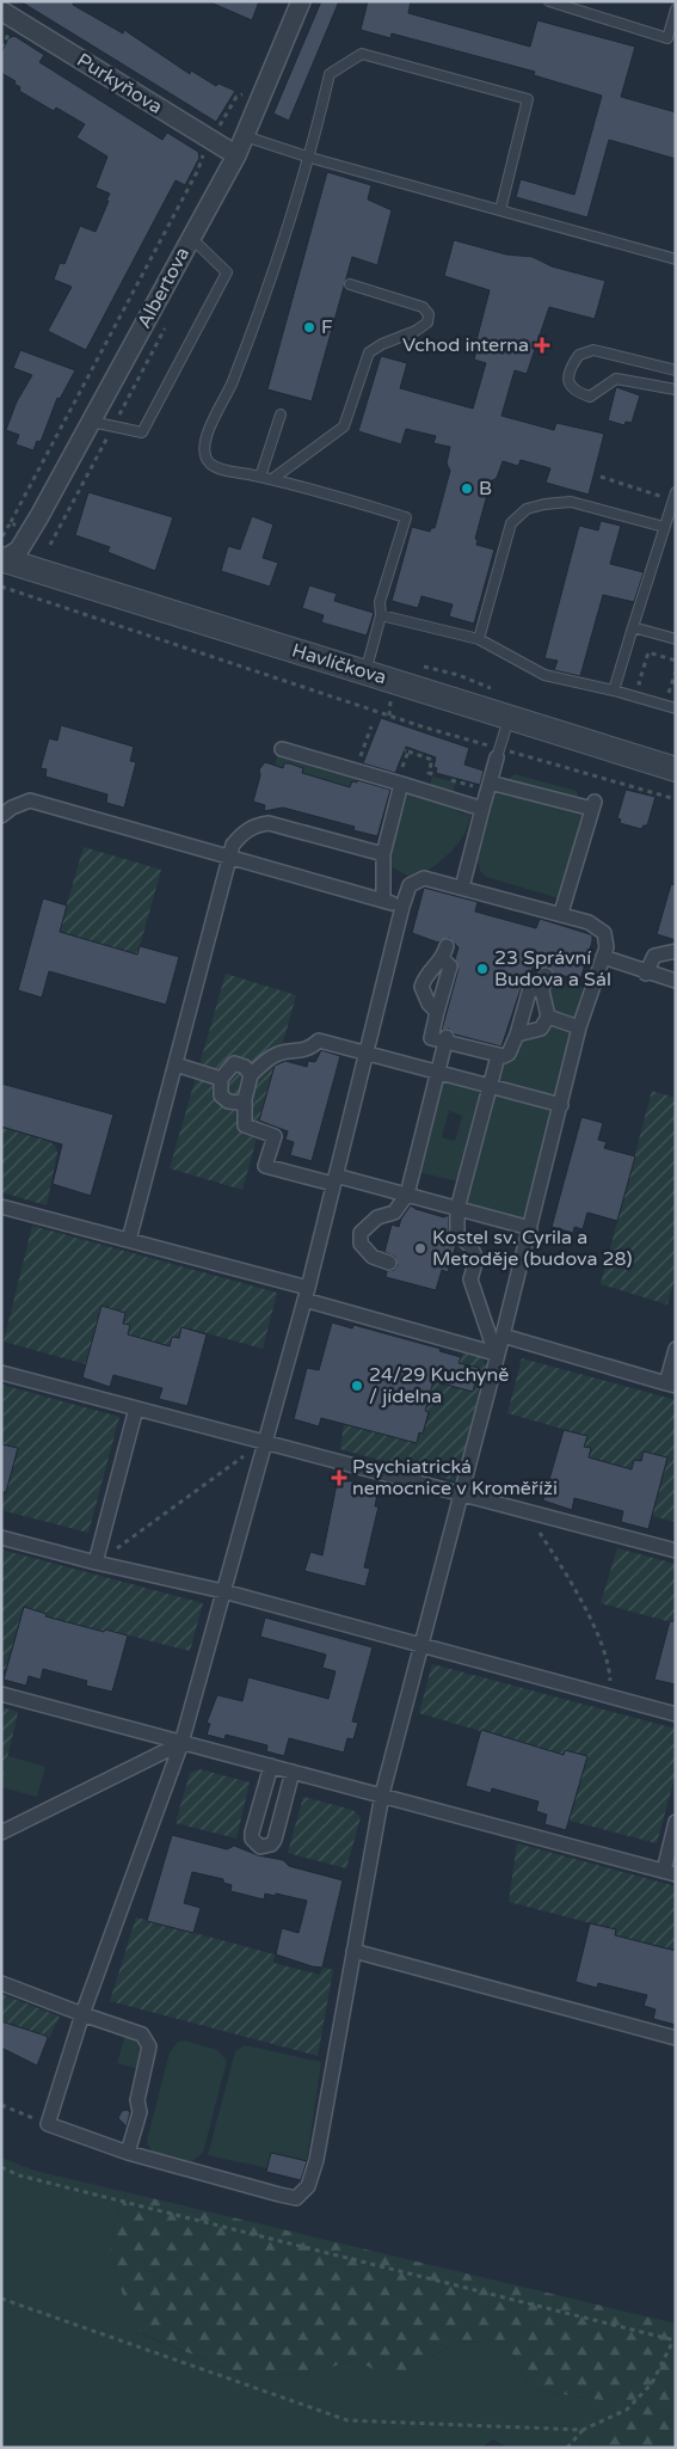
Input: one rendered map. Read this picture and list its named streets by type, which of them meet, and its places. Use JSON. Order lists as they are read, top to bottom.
{
  "streets": {
    "street": ["Purkyňova", "Albertova", "Havlíčkova"]
  },
  "crossings": [
    ["Purkyňova", "Albertova"],
    ["Albertova", "Havlíčkova"]
  ],
  "places": {
    "other": [
      "F",
      "B",
      "23 Správní Budova a Sál",
      "Kostel sv. Cyrila a Metoděje (budova 28)",
      "24/29 Kuchyně / jídelna"
    ],
    "health": ["Vchod interna", "Psychiatrická nemocnice v Kroměříži"]
  }
}
